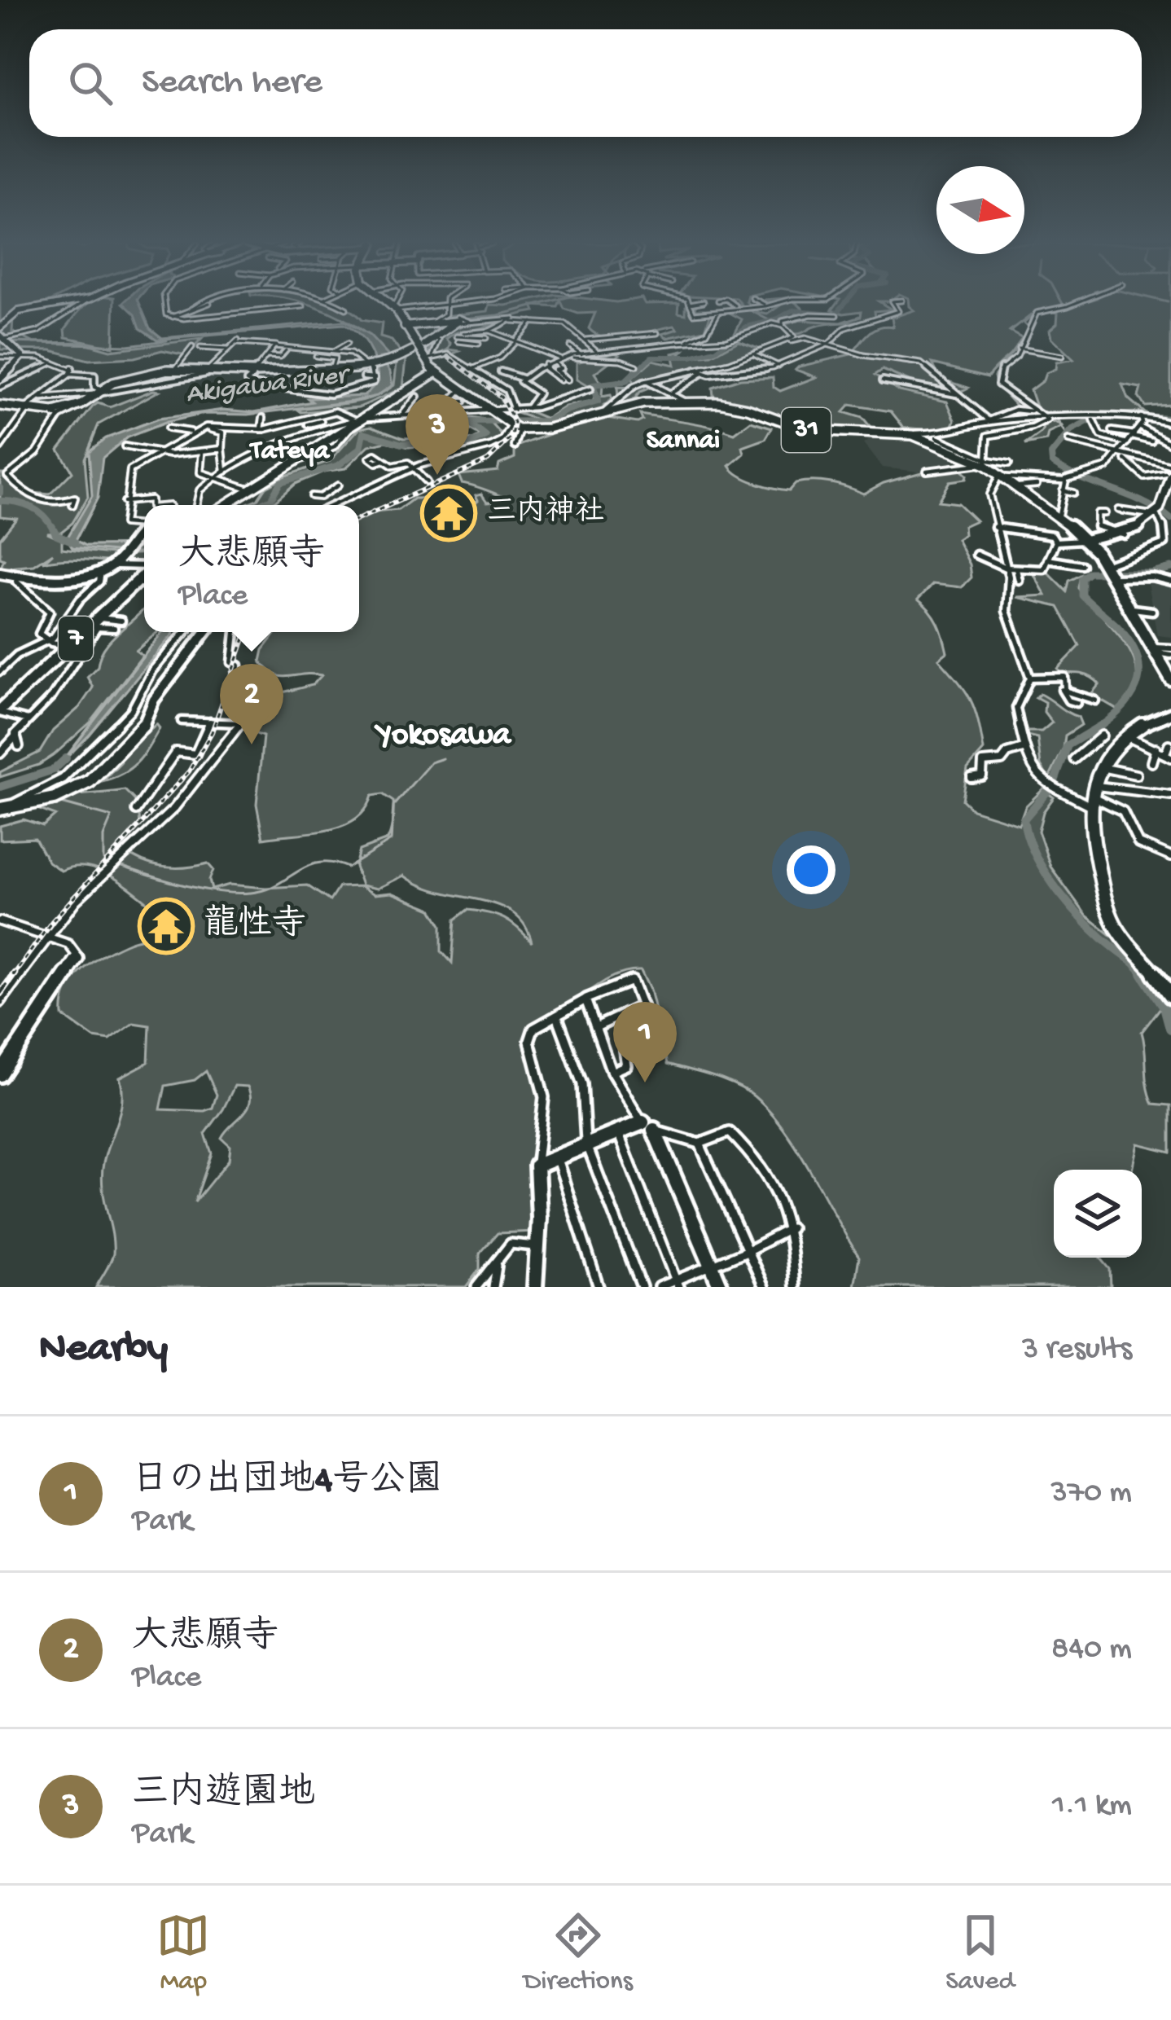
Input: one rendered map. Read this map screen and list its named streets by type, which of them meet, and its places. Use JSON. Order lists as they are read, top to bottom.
{
  "streets": {
    "main road": ["31", "7"]
  },
  "districts": ["Sannai", "Tateya", "Yokosawa"],
  "water": ["Akigawa River"],
  "places": {
    "temple": ["三内神社", "龍性寺"]
  },
  "north": "right",
  "page": {
    "search": "Search here",
    "pins": ["3", "2", "1"],
    "popup": ["大悲願寺", "Place"],
    "heading": ["Nearby", "3 results"],
    "list": [
      {
        "mark": "1",
        "name": "日の出団地4号公園",
        "note": "Park",
        "value": "370 m"
      },
      {
        "mark": "2",
        "name": "大悲願寺",
        "note": "Place",
        "value": "840 m"
      },
      {
        "mark": "3",
        "name": "三内遊園地",
        "note": "Park",
        "value": "1.1 km"
      }
    ],
    "nav": ["Map", "Directions", "Saved"]
  }
}
